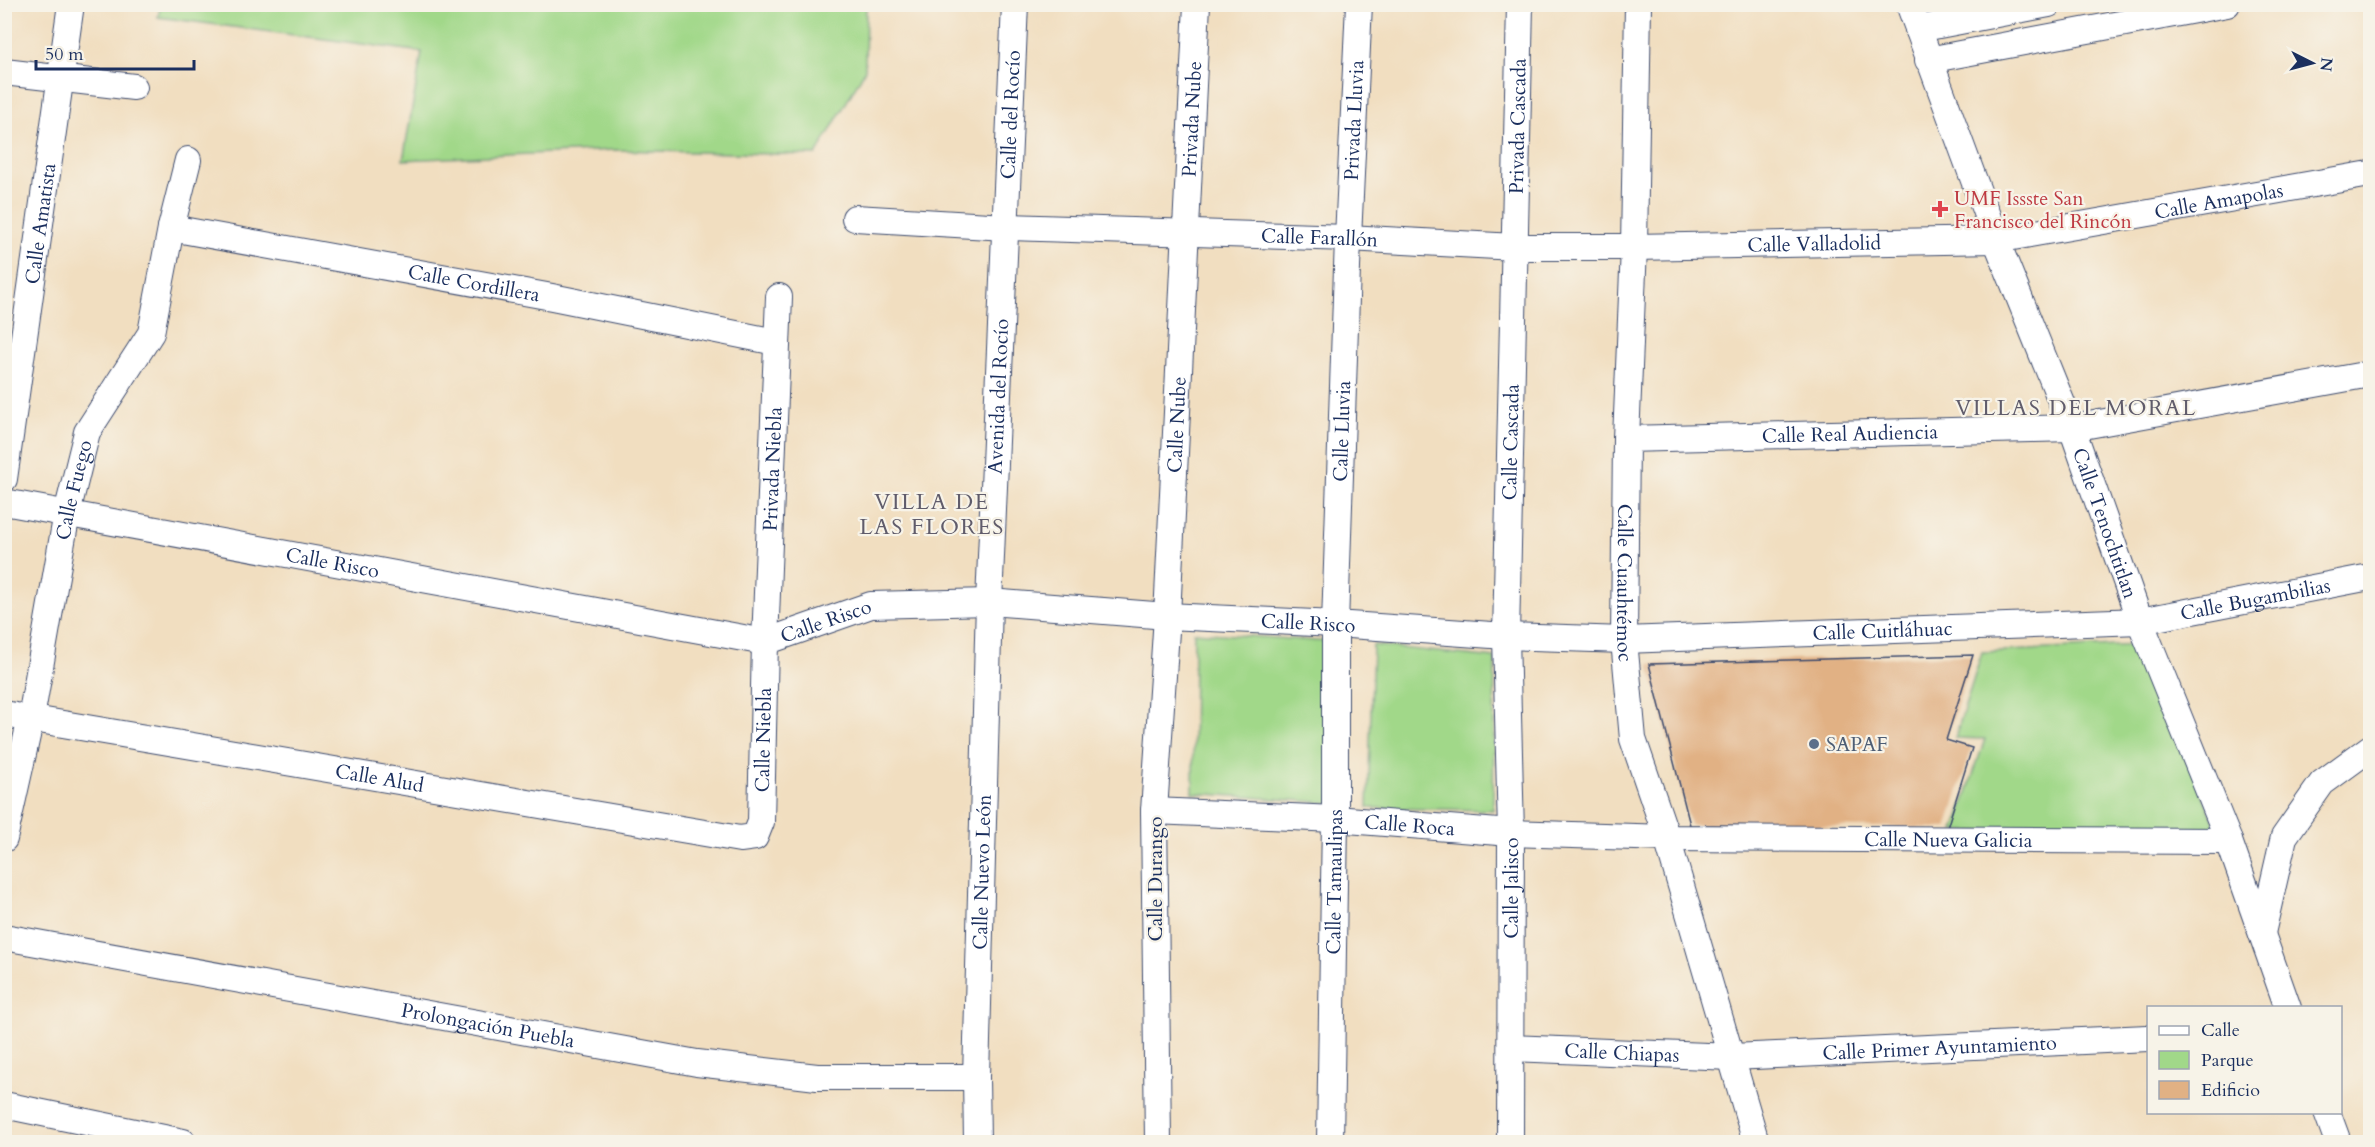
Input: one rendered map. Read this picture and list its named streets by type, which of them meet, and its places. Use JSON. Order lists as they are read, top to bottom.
{
  "streets": {
    "street": [
      "Calle del Rocío",
      "Privada Nube",
      "Privada Lluvia",
      "Privada Cascada",
      "Calle Amapolas",
      "Calle Amatista",
      "Calle Farallón",
      "Calle Valladolid",
      "Calle Cordillera",
      "Avenida del Rocío",
      "Calle Nube",
      "Calle Lluvia",
      "Calle Real Audiencia",
      "Calle Cascada",
      "Privada Niebla",
      "Calle Fuego",
      "Calle Tenochtitlan",
      "Calle Risco",
      "Calle Cuauhtémoc",
      "Calle Bugambilias",
      "Calle Cuitláhuac",
      "Calle Niebla",
      "Calle Alud",
      "Calle Roca",
      "Calle Nueva Galicia",
      "Calle Nuevo León",
      "Calle Durango",
      "Calle Tamaulipas",
      "Calle Jalisco",
      "Prolongación Puebla",
      "Calle Primer Ayuntamiento",
      "Calle Chiapas"
    ]
  },
  "crossings": [
    ["Calle del Rocío", "Calle Farallón"],
    ["Calle del Rocío", "Avenida del Rocío"],
    ["Privada Nube", "Calle Farallón"],
    ["Privada Nube", "Calle Nube"],
    ["Privada Lluvia", "Calle Farallón"],
    ["Privada Lluvia", "Calle Lluvia"],
    ["Privada Cascada", "Calle Farallón"],
    ["Privada Cascada", "Calle Cascada"],
    ["Calle Amapolas", "Calle Valladolid"],
    ["Calle Amapolas", "Calle Tenochtitlan"],
    ["Calle Farallón", "Calle Valladolid"],
    ["Calle Farallón", "Avenida del Rocío"],
    ["Calle Farallón", "Calle Nube"],
    ["Calle Farallón", "Calle Lluvia"],
    ["Calle Farallón", "Calle Cascada"],
    ["Calle Farallón", "Calle Cuauhtémoc"],
    ["Calle Valladolid", "Calle Tenochtitlan"],
    ["Calle Valladolid", "Calle Cuauhtémoc"],
    ["Calle Cordillera", "Privada Niebla"],
    ["Calle Cordillera", "Calle Fuego"],
    ["Avenida del Rocío", "Calle Risco"],
    ["Avenida del Rocío", "Calle Nuevo León"],
    ["Calle Nube", "Calle Risco"],
    ["Calle Nube", "Calle Durango"],
    ["Calle Lluvia", "Calle Risco"],
    ["Calle Lluvia", "Calle Tamaulipas"],
    ["Calle Real Audiencia", "Calle Tenochtitlan"],
    ["Calle Real Audiencia", "Calle Cuauhtémoc"],
    ["Calle Cascada", "Calle Risco"],
    ["Calle Cascada", "Calle Jalisco"],
    ["Privada Niebla", "Calle Risco"],
    ["Privada Niebla", "Calle Niebla"],
    ["Calle Fuego", "Calle Risco"],
    ["Calle Fuego", "Calle Alud"],
    ["Calle Tenochtitlan", "Calle Bugambilias"],
    ["Calle Tenochtitlan", "Calle Cuitláhuac"],
    ["Calle Tenochtitlan", "Calle Nueva Galicia"],
    ["Calle Risco", "Calle Cuauhtémoc"],
    ["Calle Risco", "Calle Cuitláhuac"],
    ["Calle Risco", "Calle Niebla"],
    ["Calle Risco", "Calle Nuevo León"],
    ["Calle Risco", "Calle Durango"],
    ["Calle Risco", "Calle Tamaulipas"],
    ["Calle Risco", "Calle Jalisco"],
    ["Calle Cuauhtémoc", "Calle Cuitláhuac"],
    ["Calle Cuauhtémoc", "Calle Roca"],
    ["Calle Cuauhtémoc", "Calle Nueva Galicia"],
    ["Calle Cuauhtémoc", "Calle Primer Ayuntamiento"],
    ["Calle Cuauhtémoc", "Calle Chiapas"],
    ["Calle Bugambilias", "Calle Cuitláhuac"],
    ["Calle Niebla", "Calle Alud"],
    ["Calle Roca", "Calle Nueva Galicia"],
    ["Calle Roca", "Calle Durango"],
    ["Calle Roca", "Calle Tamaulipas"],
    ["Calle Roca", "Calle Jalisco"],
    ["Calle Nuevo León", "Prolongación Puebla"],
    ["Calle Jalisco", "Calle Chiapas"],
    ["Calle Primer Ayuntamiento", "Calle Chiapas"]
  ],
  "districts": ["VILLAS DEL MORAL", "VILLA DE LAS FLORES"],
  "places": {
    "health": ["UMF Issste San Francisco del Rincón"],
    "other": ["SAPAF"]
  },
  "legend": ["Calle", "Parque", "Edificio"],
  "scale_bar": "50 m",
  "north": "right"
}
